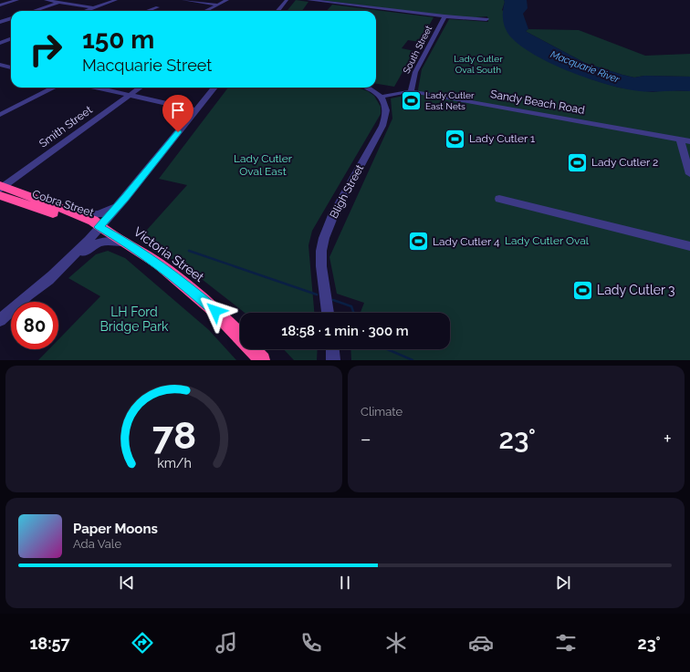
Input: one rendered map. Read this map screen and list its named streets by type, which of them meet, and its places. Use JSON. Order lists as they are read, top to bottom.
{
  "streets": {
    "highway": ["Cobra Street", "Victoria Street"],
    "street": [
      "South Street",
      "Sandy Beach Road",
      "Smith Street",
      "Bligh Street"
    ]
  },
  "crossings": [
    ["South Street", "Sandy Beach Road"],
    ["Sandy Beach Road", "Bligh Street"],
    ["Smith Street", "Cobra Street"],
    ["Cobra Street", "Victoria Street"]
  ],
  "water": ["Macquarie River"],
  "parks": [
    "Lady Cutler Oval South",
    "Lady Cutler Oval East",
    "Lady Cutler Oval",
    "LH Ford Bridge Park"
  ],
  "places": {
    "sports": [
      "Lady Cutler East Nets",
      "Lady Cutler 1",
      "Lady Cutler 2",
      "Lady Cutler 4",
      "Lady Cutler 3"
    ]
  },
  "page": {
    "turn": ["150 m", "Macquarie Street"],
    "limit": "80",
    "trip": "18:58 · 1 min · 300 m",
    "tile": "Climate",
    "heat": ["−", "23°", "+"],
    "song": ["Paper Moons", "Ada Vale"],
    "tabs": ["18:57", "23°"],
    "gauge": ["78", "km/h"]
  }
}
